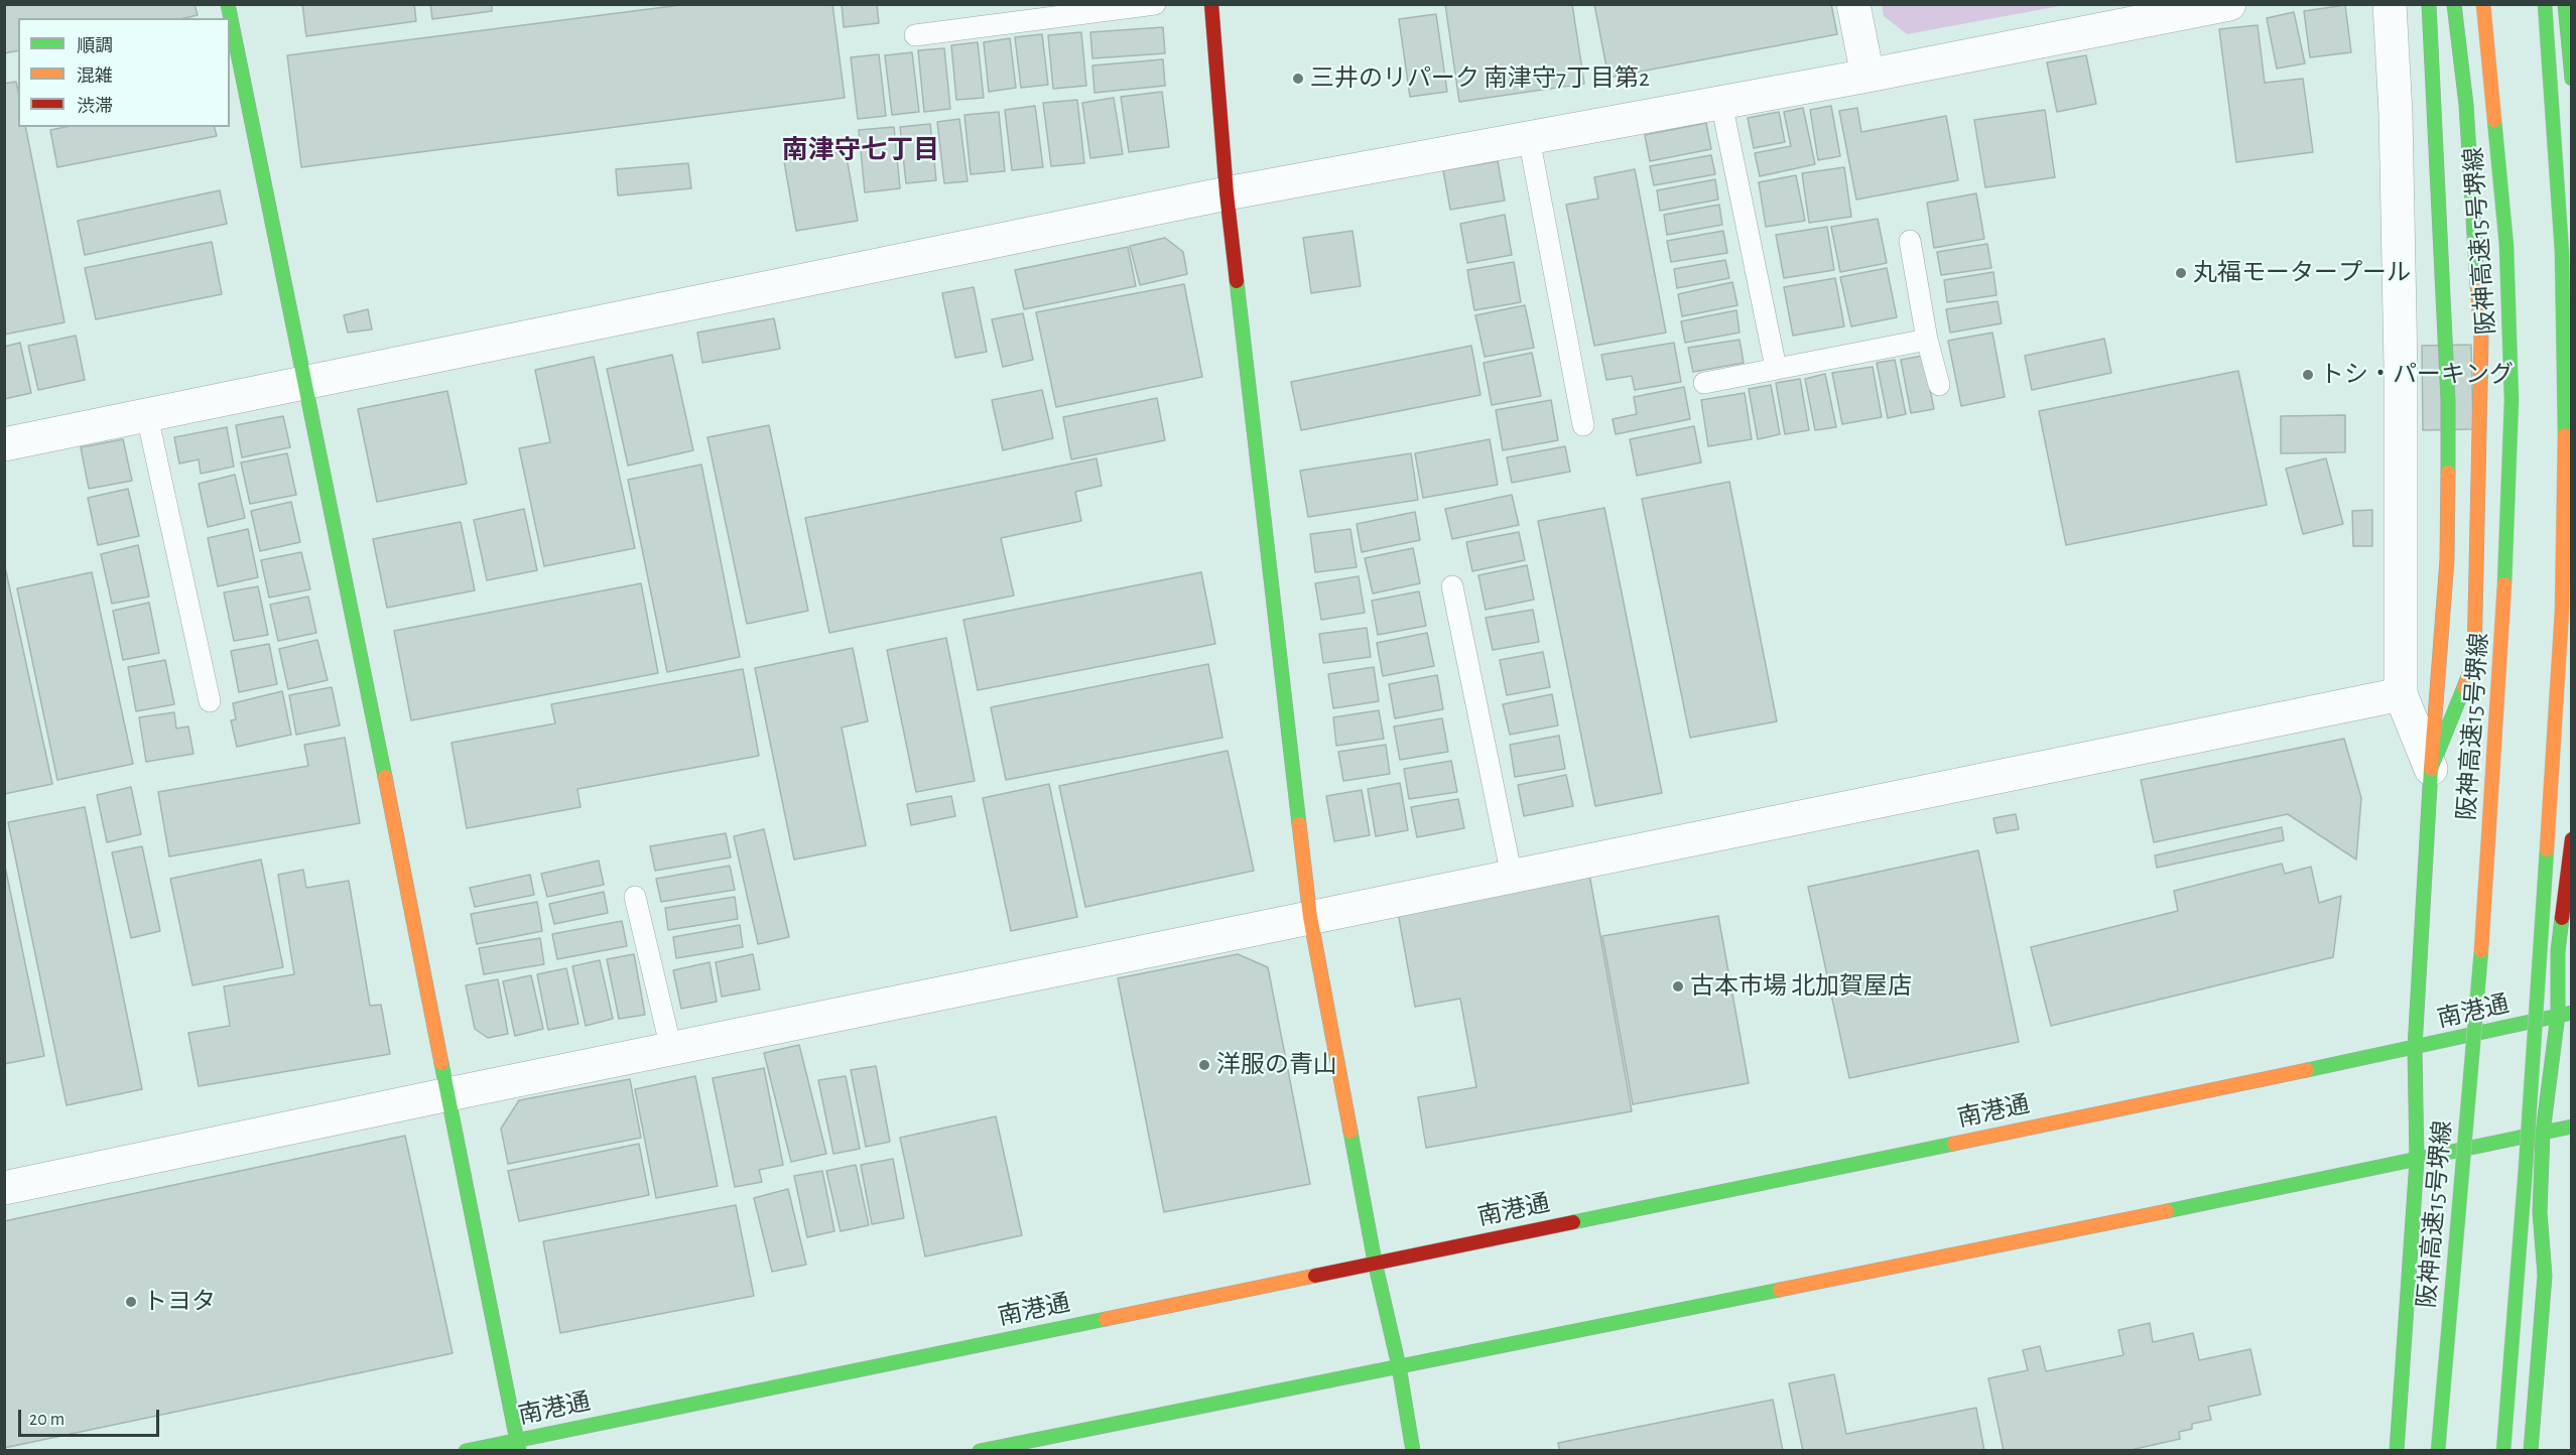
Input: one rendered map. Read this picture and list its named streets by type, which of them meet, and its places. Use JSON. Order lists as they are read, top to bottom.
{
  "streets": {
    "main road": ["阪神高速15号堺線", "南港通"]
  },
  "districts": ["南津守七丁目"],
  "places": [
    "三井のリパーク 南津守7丁目第2",
    "丸福モータープール",
    "トシ・パーキング",
    "古本市場 北加賀屋店",
    "洋服の青山",
    "トヨタ"
  ],
  "legend": ["順調", "混雑", "渋滞"],
  "scale_bar": "20 m"
}
